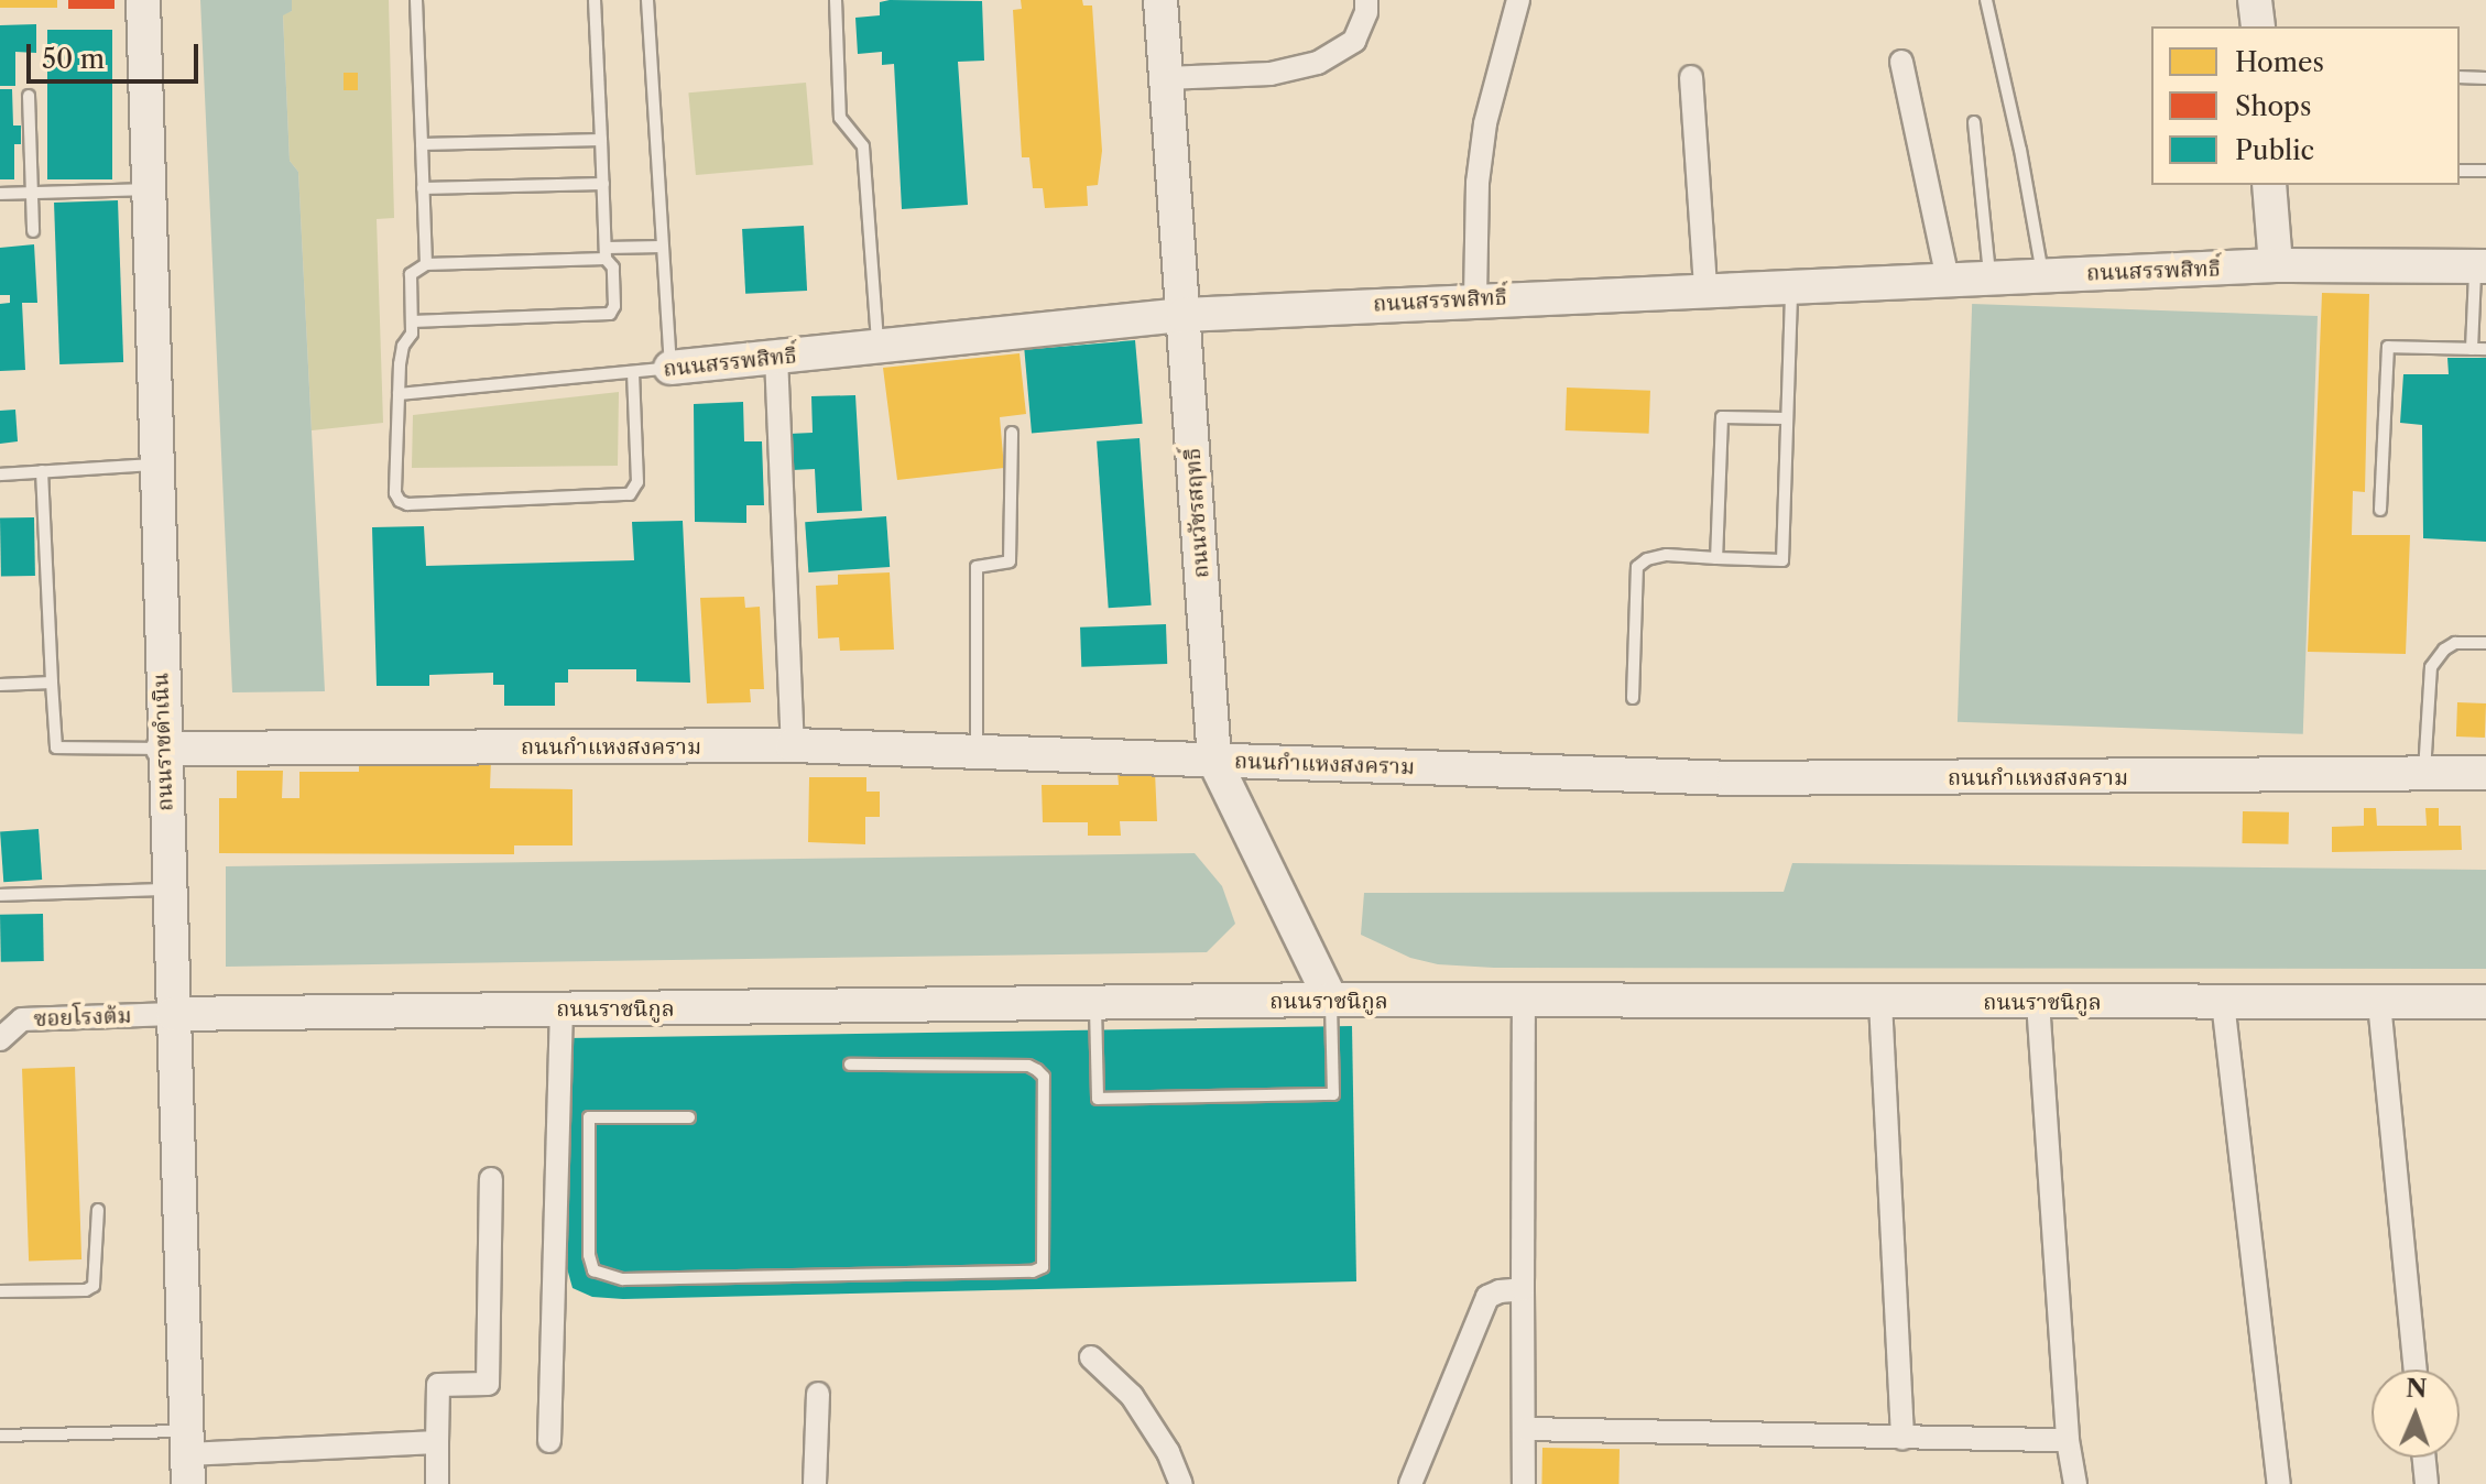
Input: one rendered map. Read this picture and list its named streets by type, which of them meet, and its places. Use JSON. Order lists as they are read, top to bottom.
{
  "streets": {
    "street": [
      "ถนนสรรพสิทธิ์",
      "ถนนวัชรสฤทธิ์",
      "ถนนราชดำเนิน",
      "ถนนกำแหงสงคราม",
      "ถนนราชนิกูล",
      "ซอยโรงต้ม"
    ]
  },
  "crossings": [
    ["ถนนสรรพสิทธิ์", "ถนนวัชรสฤทธิ์"],
    ["ถนนวัชรสฤทธิ์", "ถนนกำแหงสงคราม"],
    ["ถนนวัชรสฤทธิ์", "ถนนราชนิกูล"],
    ["ถนนราชดำเนิน", "ถนนกำแหงสงคราม"],
    ["ถนนราชดำเนิน", "ถนนราชนิกูล"],
    ["ถนนราชดำเนิน", "ซอยโรงต้ม"],
    ["ถนนราชนิกูล", "ซอยโรงต้ม"]
  ],
  "legend": ["Homes", "Shops", "Public"],
  "scale_bar": "50 m",
  "north": "top"
}
